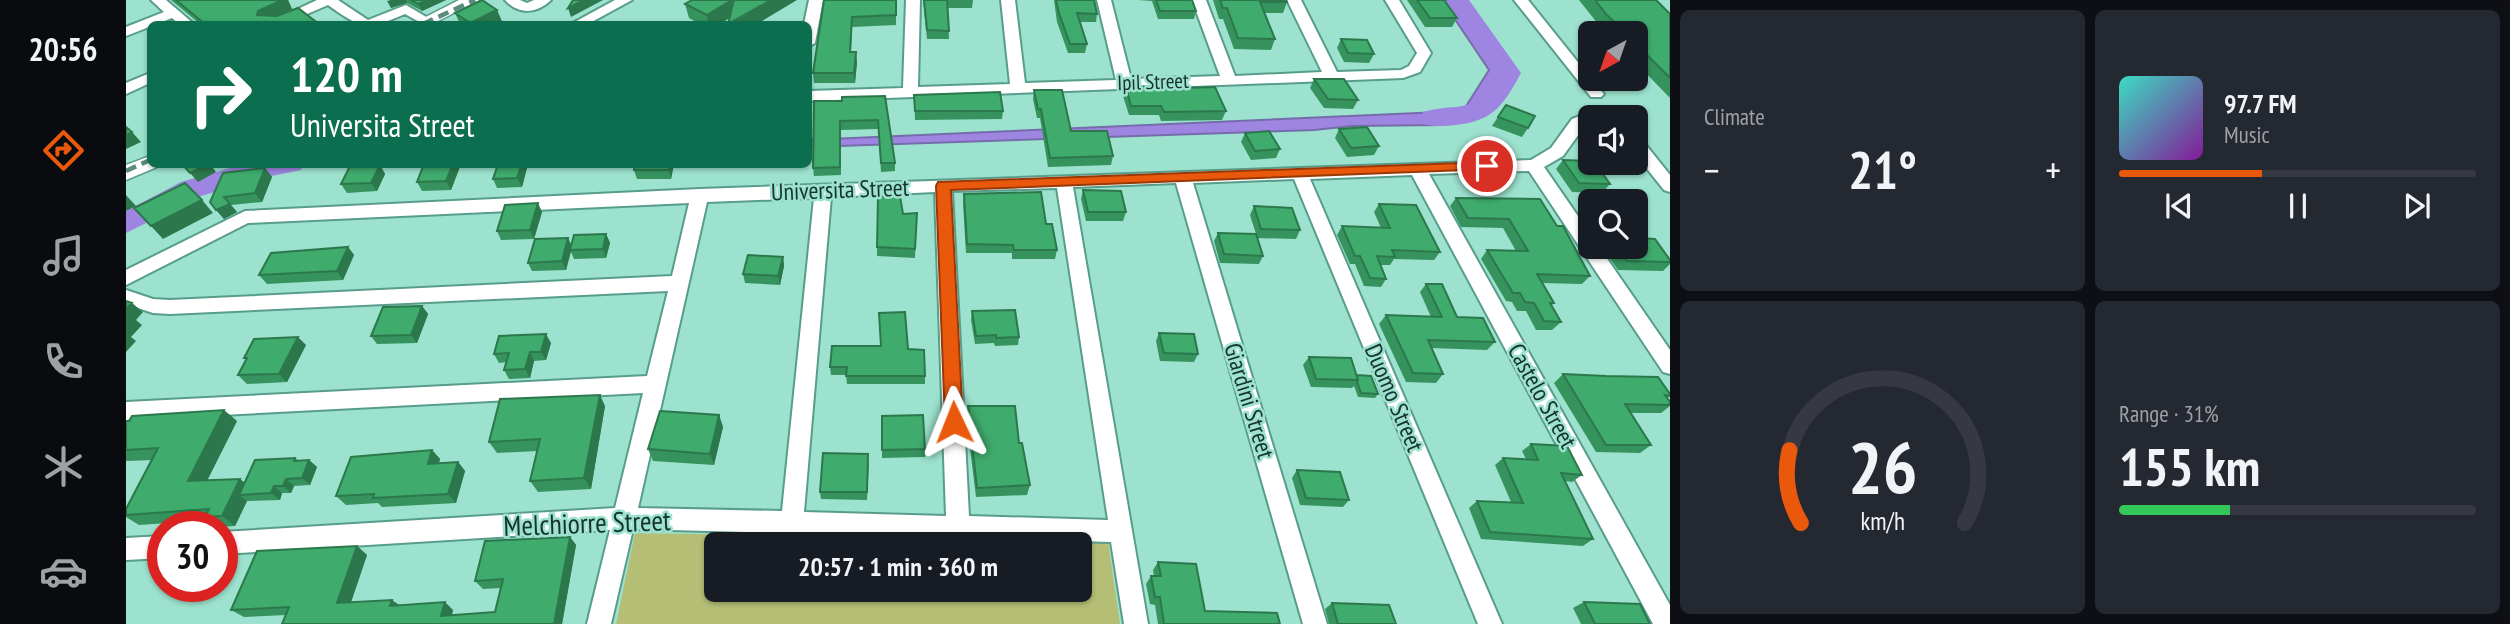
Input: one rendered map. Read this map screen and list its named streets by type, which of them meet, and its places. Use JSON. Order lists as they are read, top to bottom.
{
  "streets": {
    "street": [
      "Ipil Street",
      "Universita Street",
      "Castelo Street",
      "Duomo Street",
      "Giardini Street",
      "Melchiorre Street"
    ]
  },
  "crossings": [
    ["Universita Street", "Castelo Street"],
    ["Universita Street", "Duomo Street"],
    ["Universita Street", "Giardini Street"]
  ],
  "north": "bottom left",
  "page": {
    "tabs": "20:56",
    "tile": [
      "Climate",
      ["Range · 31%", "155 km"]
    ],
    "turn": ["120 m", "Universita Street"],
    "song": ["97.7 FM", "Music"],
    "heat": ["−", "21°", "+"],
    "limit": "30",
    "trip": "20:57 · 1 min · 360 m",
    "gauge": ["26", "km/h"]
  }
}
